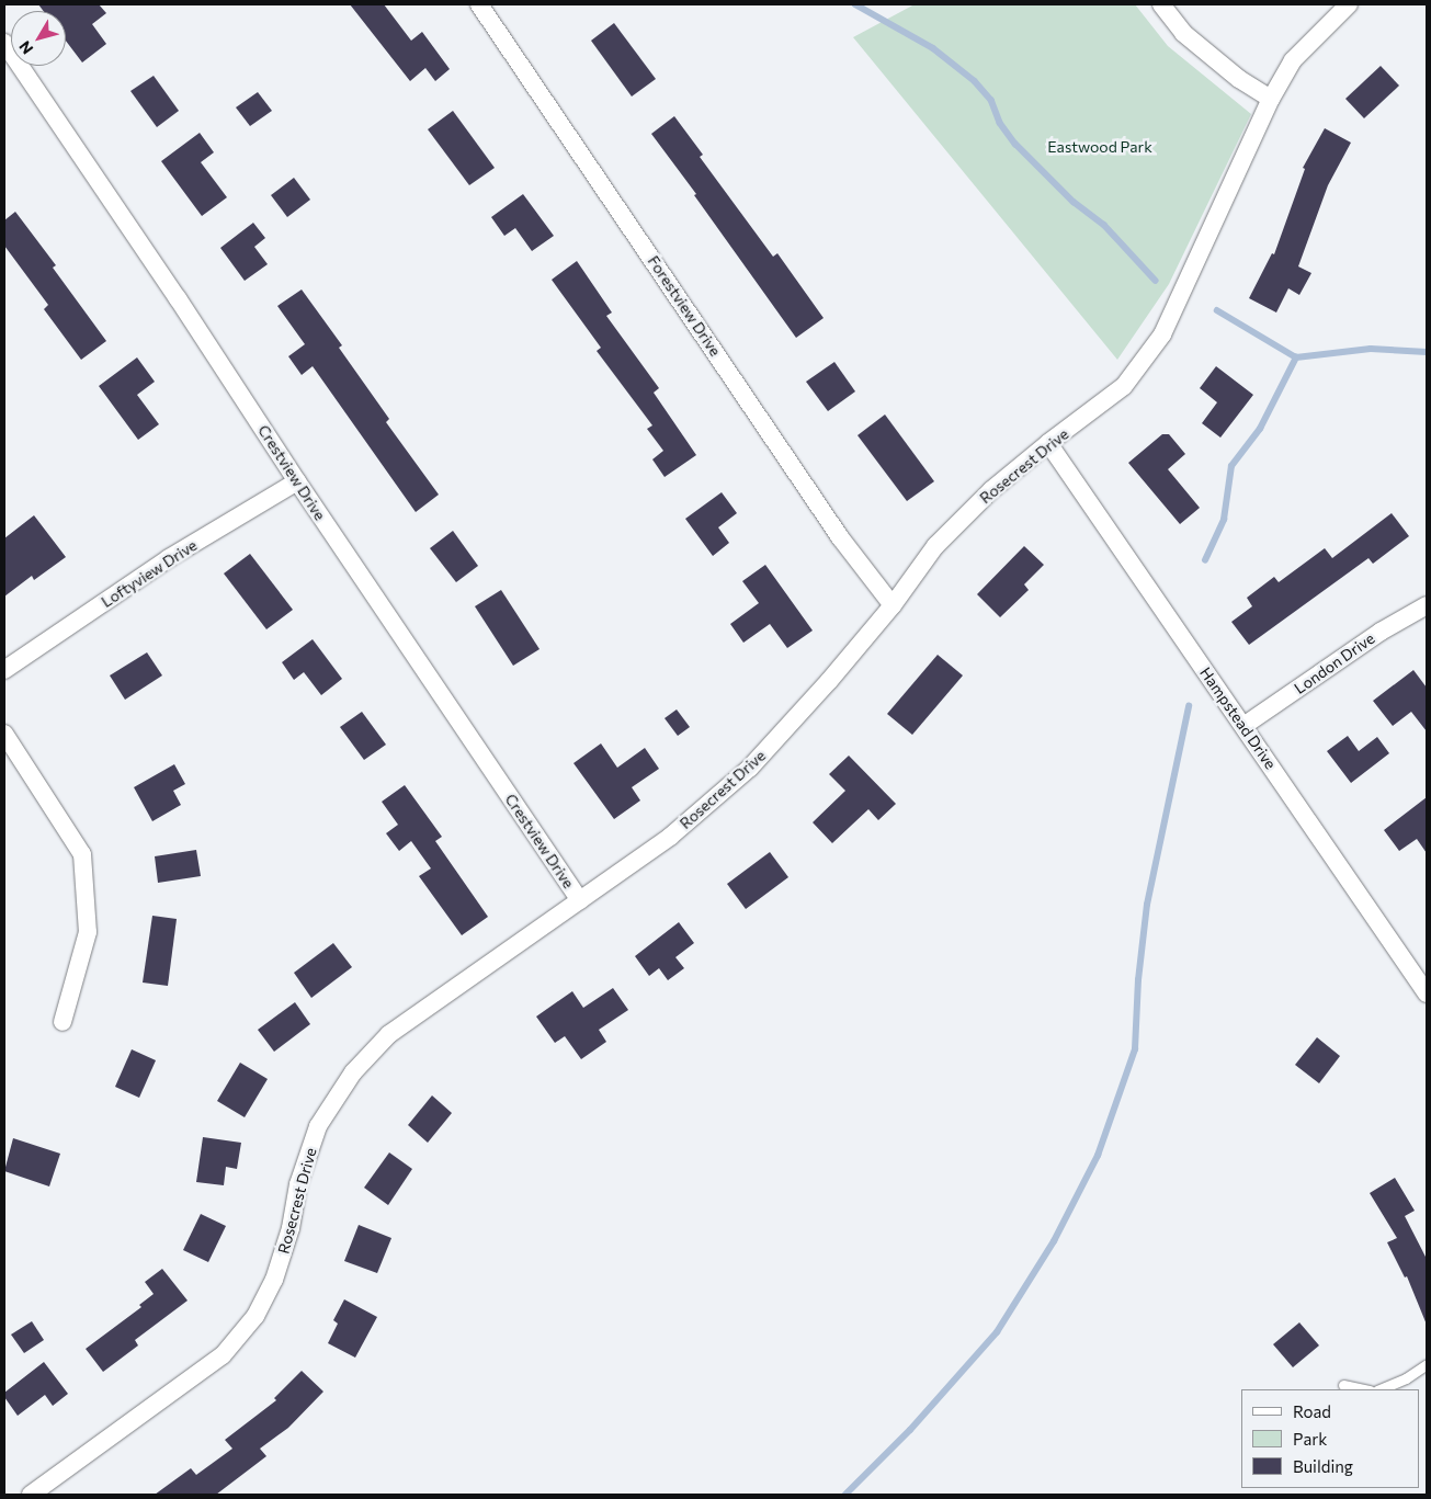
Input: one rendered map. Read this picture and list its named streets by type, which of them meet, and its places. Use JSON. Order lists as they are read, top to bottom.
{
  "streets": {
    "street": [
      "Forestview Drive",
      "Rosecrest Drive",
      "Crestview Drive",
      "Loftyview Drive",
      "London Drive",
      "Hampstead Drive"
    ]
  },
  "crossings": [
    ["Forestview Drive", "Rosecrest Drive"],
    ["Rosecrest Drive", "Crestview Drive"],
    ["Rosecrest Drive", "Hampstead Drive"],
    ["Crestview Drive", "Loftyview Drive"],
    ["London Drive", "Hampstead Drive"]
  ],
  "parks": ["Eastwood Park"],
  "legend": ["Road", "Park", "Building"],
  "north": "bottom left"
}
